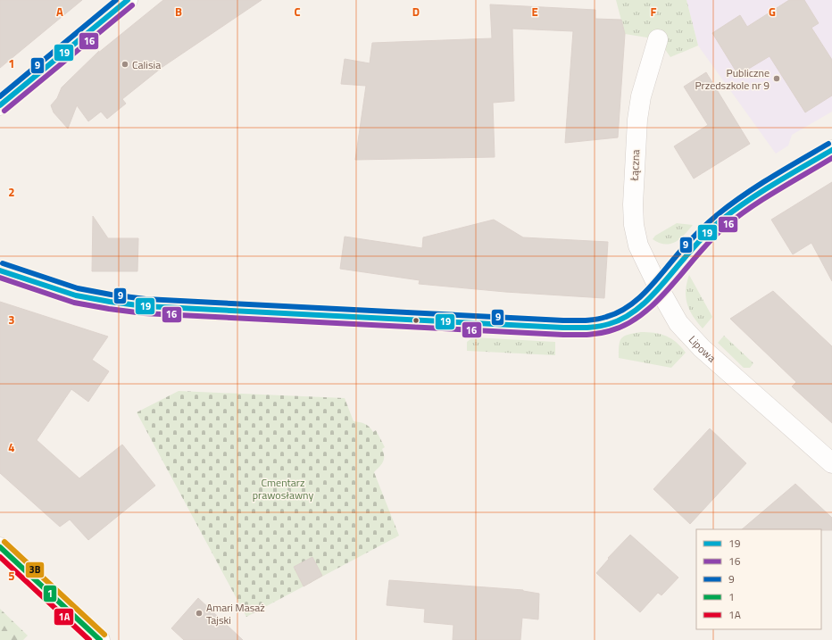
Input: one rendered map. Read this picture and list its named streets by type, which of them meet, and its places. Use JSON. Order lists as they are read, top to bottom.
{
  "streets": {
    "street": ["Łączna", "Lipowa"]
  },
  "crossings": [
    ["Łączna", "Lipowa"]
  ],
  "parks": ["Cmentarz prawosławny"],
  "places": ["Calisia", "Publiczne Przedszkole nr 9", "Amari Masaż Tajski"],
  "lines": [
    "transit line 19",
    "transit line 9",
    "transit line 16",
    "transit line 3B",
    "transit line 1",
    "transit line 1A"
  ],
  "legend": [
    "19",
    "16",
    "9",
    "1",
    "1A"
  ],
  "grid": {
    "columns": [
      "A",
      "B",
      "C",
      "D",
      "E",
      "F",
      "G"
    ],
    "rows": [
      "1",
      "2",
      "3",
      "4",
      "5"
    ]
  }
}
